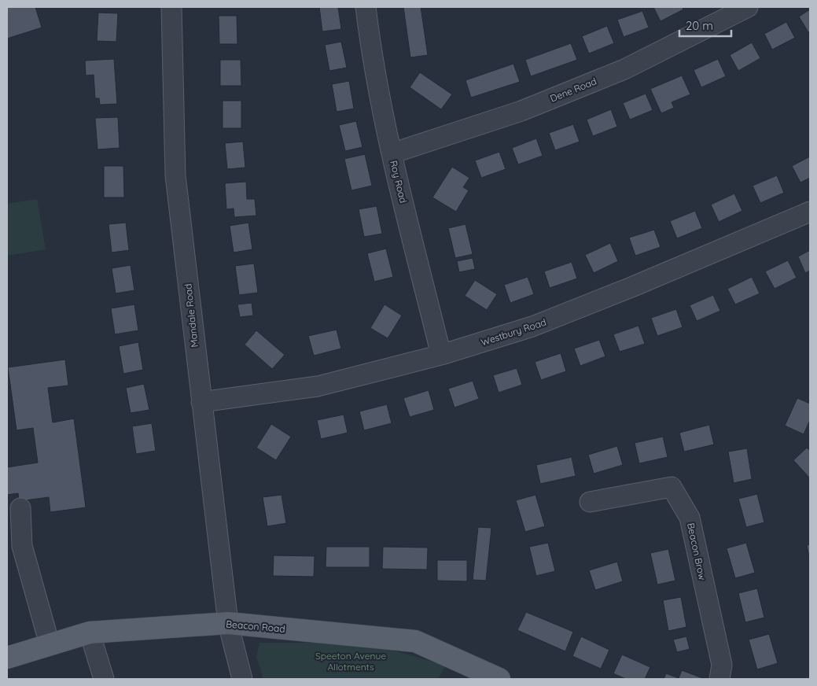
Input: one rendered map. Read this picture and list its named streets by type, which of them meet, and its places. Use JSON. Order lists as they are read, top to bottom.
{
  "streets": {
    "main road": ["Beacon Road"],
    "street": [
      "Dene Road",
      "Roy Road",
      "Mandale Road",
      "Westbury Road",
      "Beacon Brow"
    ]
  },
  "crossings": [
    ["Dene Road", "Roy Road"],
    ["Roy Road", "Westbury Road"],
    ["Mandale Road", "Westbury Road"],
    ["Mandale Road", "Beacon Road"]
  ],
  "parks": ["Speeton Avenue Allotments"],
  "scale_bar": "20 m"
}
